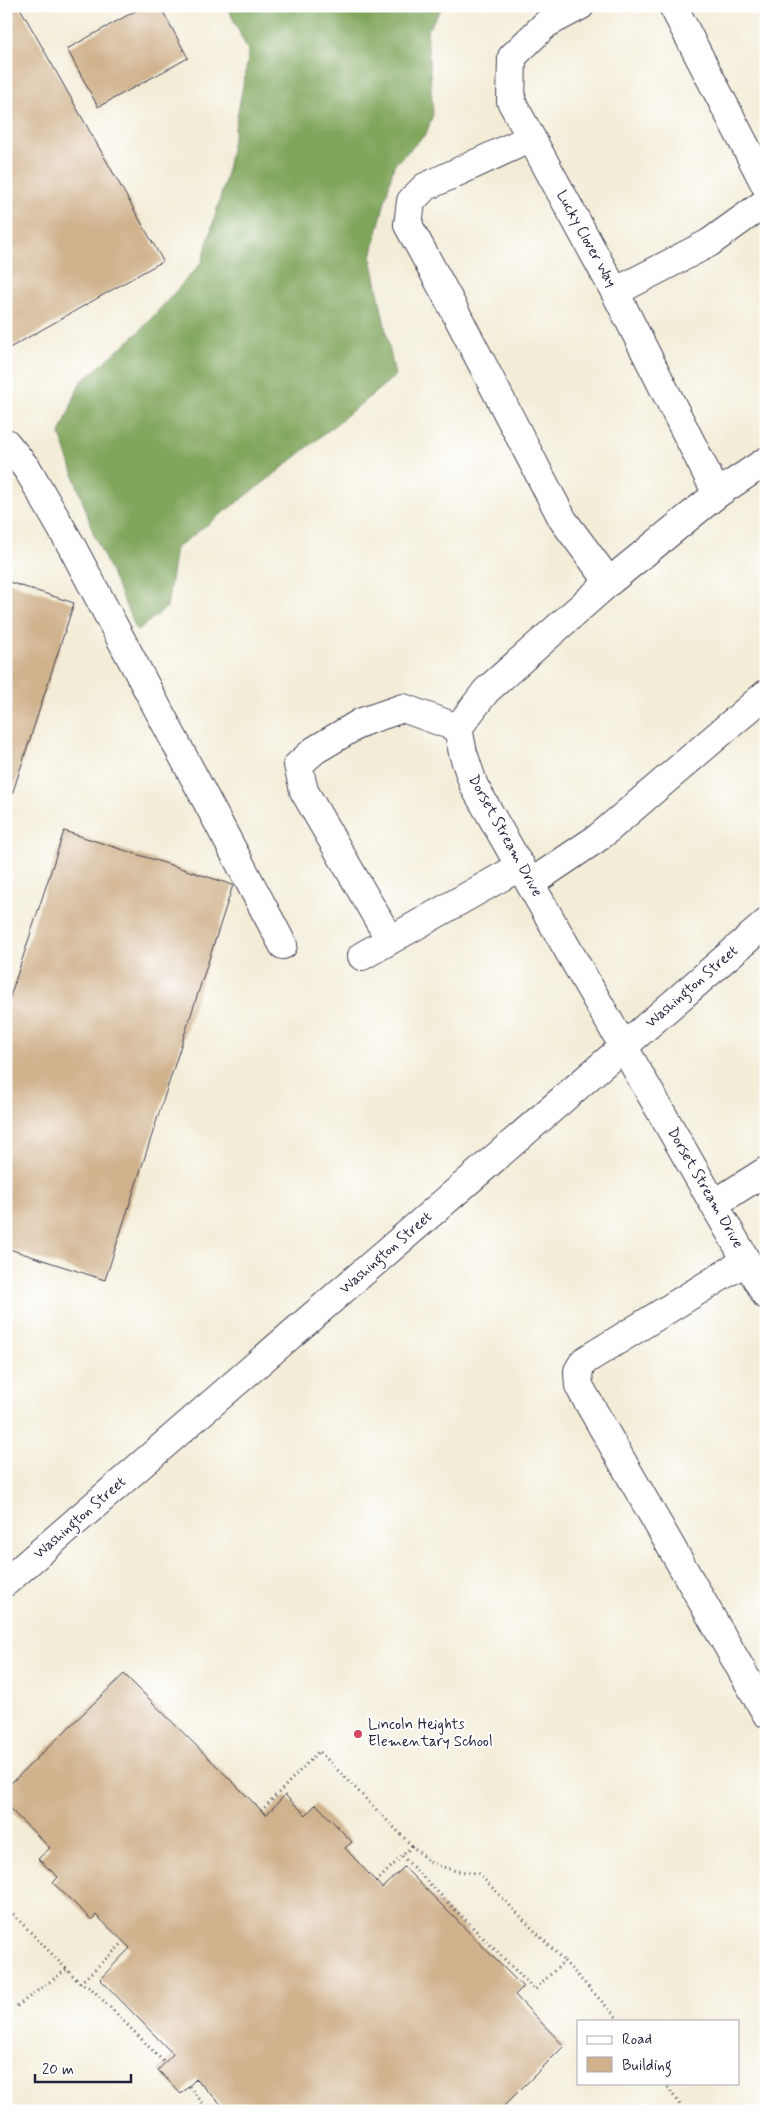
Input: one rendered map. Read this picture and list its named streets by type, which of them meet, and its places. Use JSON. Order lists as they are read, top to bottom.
{
  "streets": {
    "street": ["Lucky Clover Way", "Dorset Stream Drive", "Washington Street"]
  },
  "crossings": [
    ["Dorset Stream Drive", "Washington Street"]
  ],
  "places": ["Lincoln Heights Elementary School"],
  "legend": ["Road", "Building"],
  "scale_bar": "20 m"
}
